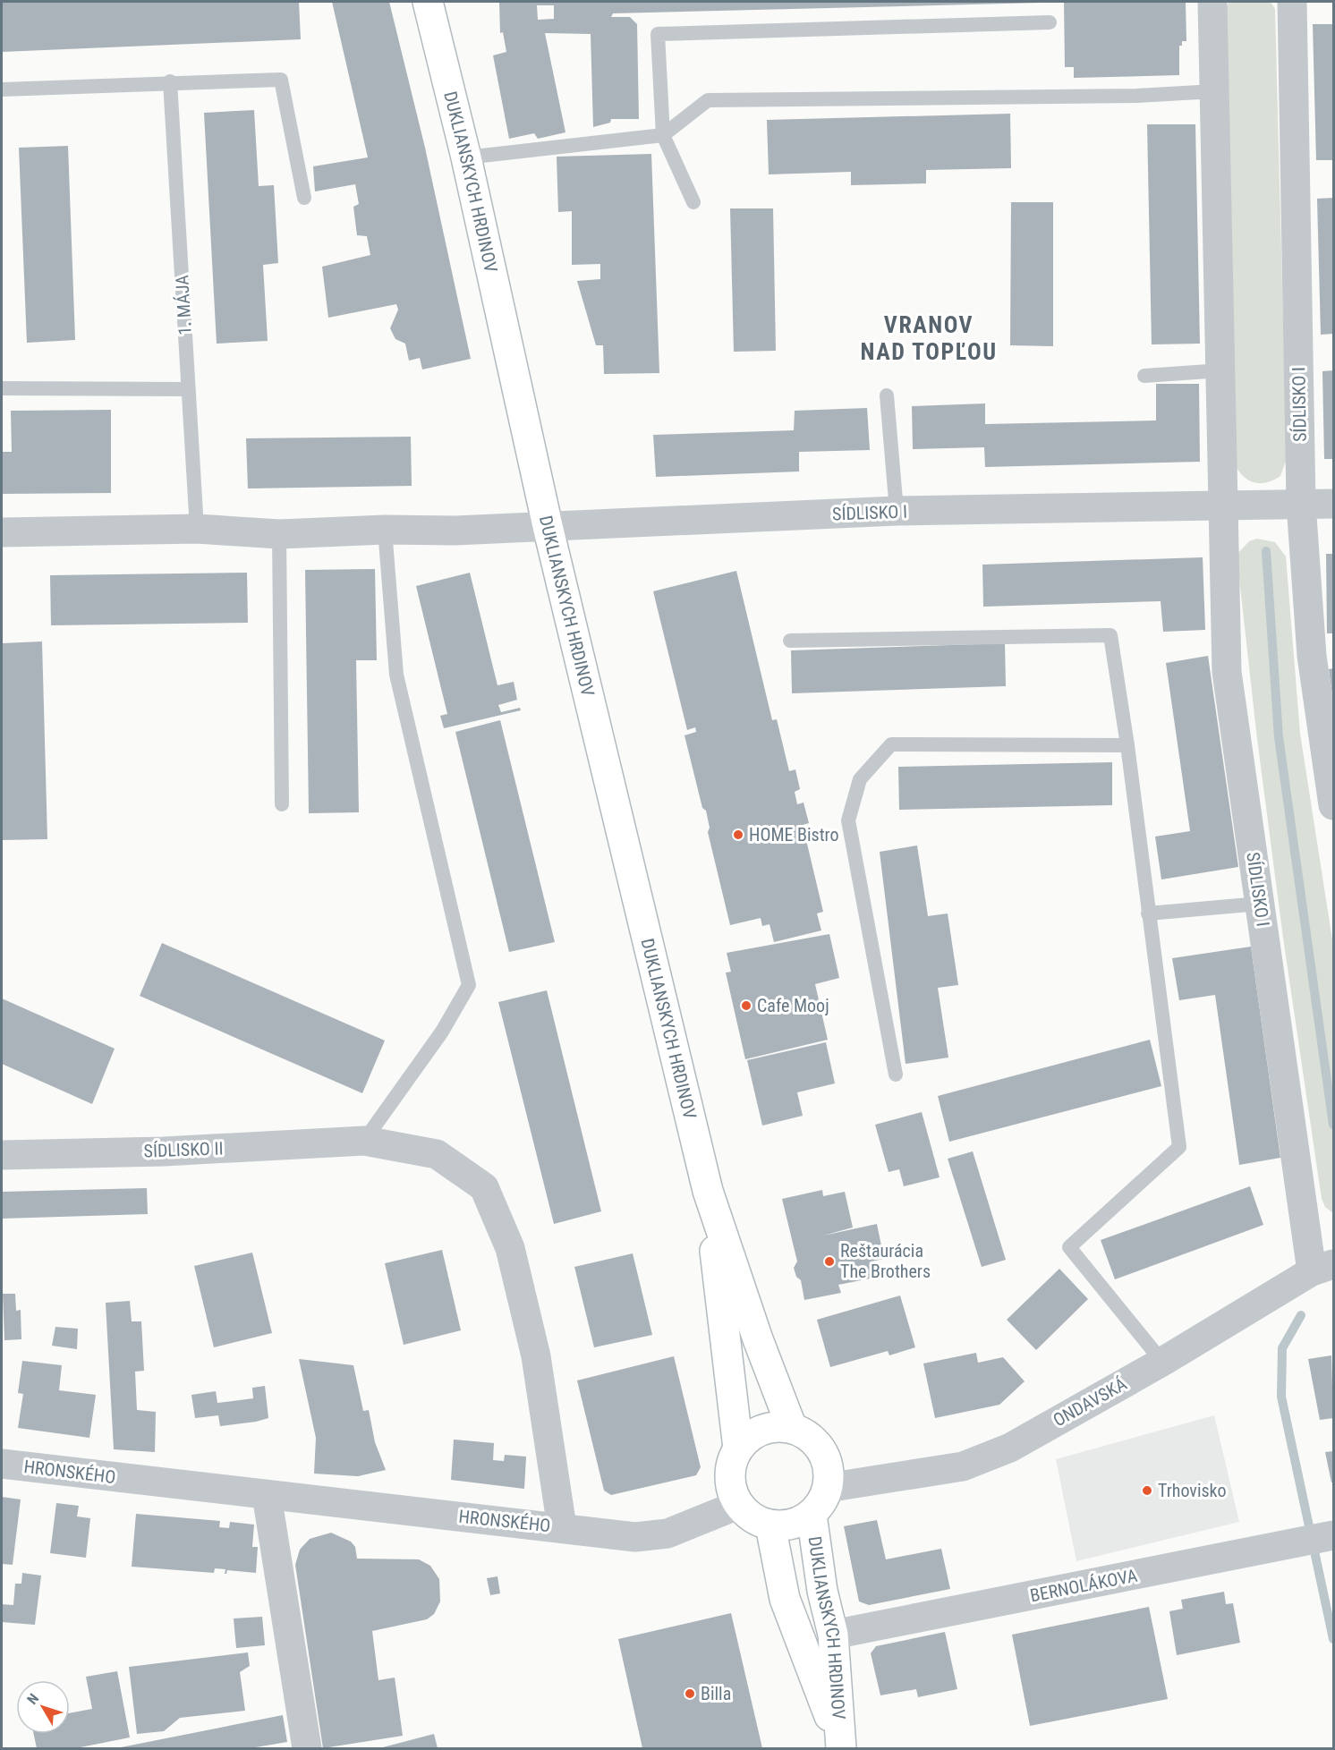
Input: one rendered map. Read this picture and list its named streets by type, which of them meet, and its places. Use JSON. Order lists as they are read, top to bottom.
{
  "streets": {
    "street": [
      "DUKLIANSKYCH HRDINOV",
      "SÍDLISKO I",
      "SÍDLISKO II",
      "ONDAVSKÁ",
      "HRONSKÉHO",
      "BERNOLÁKOVA"
    ],
    "lane": ["1. MÁJA"]
  },
  "crossings": [
    ["DUKLIANSKYCH HRDINOV", "SÍDLISKO I"],
    ["DUKLIANSKYCH HRDINOV", "ONDAVSKÁ"],
    ["DUKLIANSKYCH HRDINOV", "HRONSKÉHO"],
    ["DUKLIANSKYCH HRDINOV", "BERNOLÁKOVA"],
    ["SÍDLISKO I", "ONDAVSKÁ"],
    ["ONDAVSKÁ", "HRONSKÉHO"]
  ],
  "districts": ["VRANOV NAD TOPĽOU"],
  "places": [
    "HOME Bistro",
    "Cafe Mooj",
    "Reštaurácia The Brothers",
    "Trhovisko",
    "Billa"
  ],
  "north": "top left"
}
